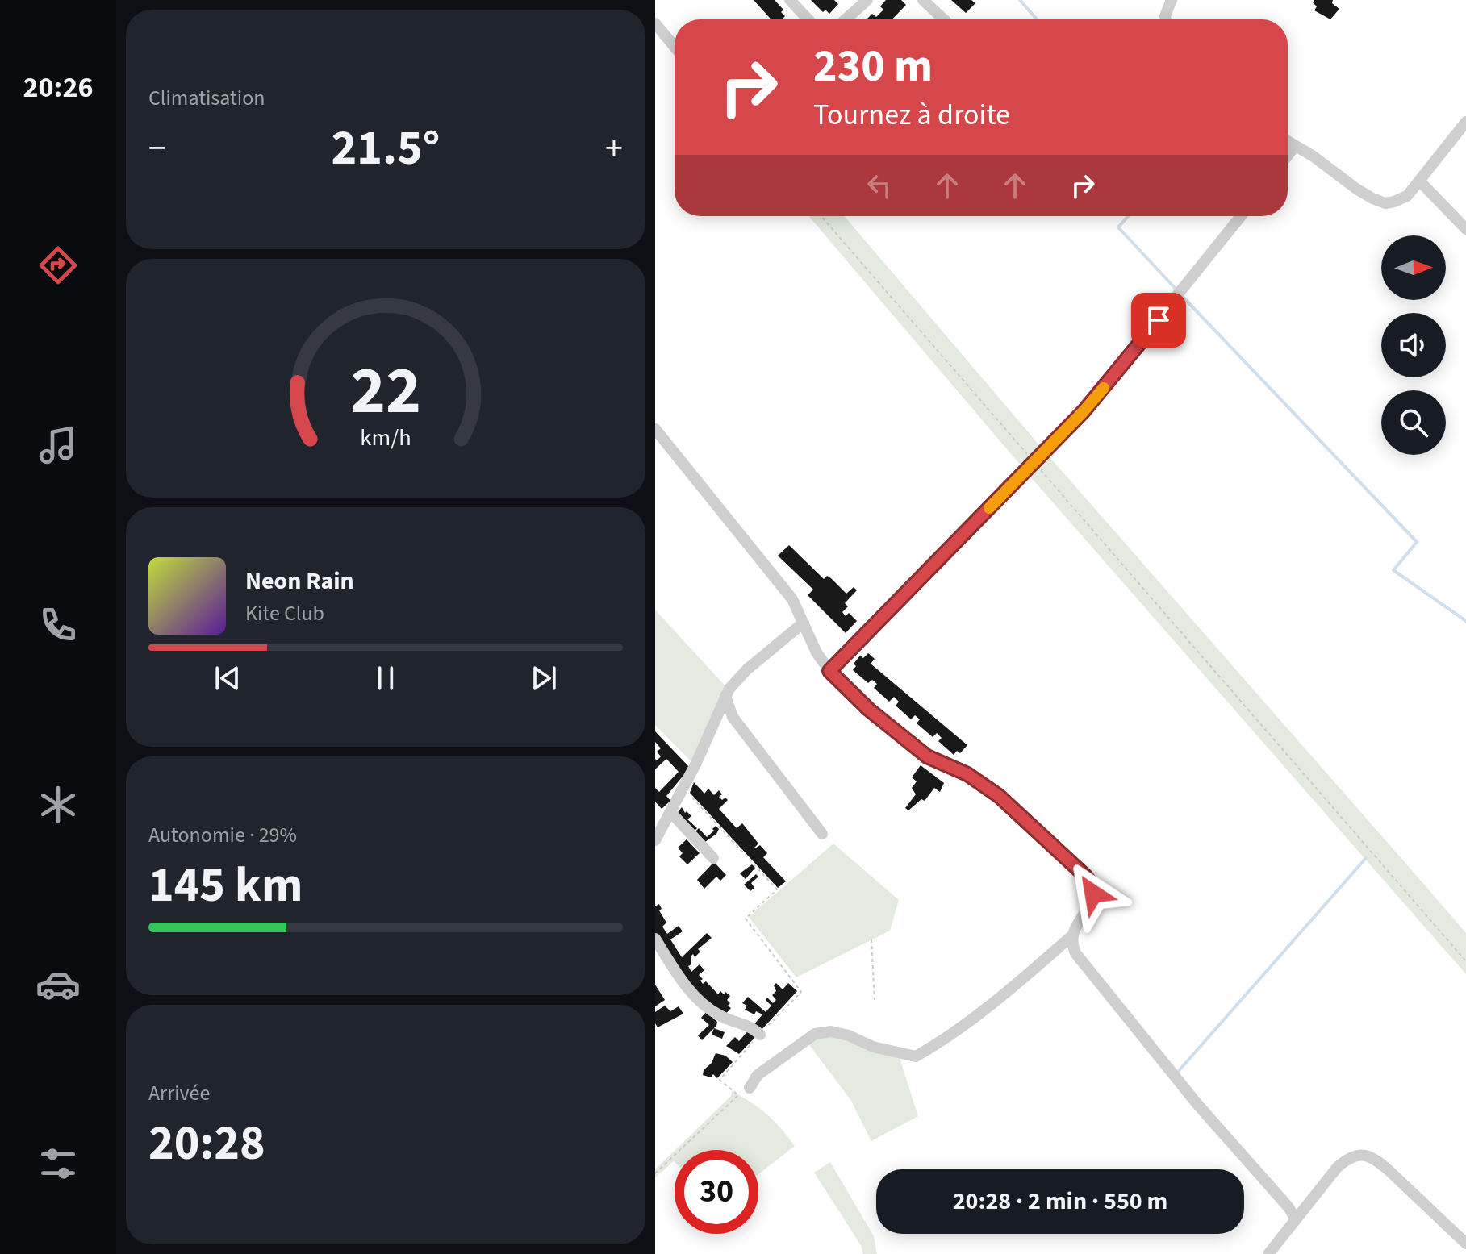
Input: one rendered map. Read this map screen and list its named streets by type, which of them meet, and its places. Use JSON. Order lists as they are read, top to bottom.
{
  "north": "right",
  "page": {
    "tabs": "20:26",
    "tile": [
      "Climatisation",
      ["Autonomie · 29%", "145 km"],
      ["Arrivée", "20:28"]
    ],
    "turn": ["230 m", "Tournez à droite"],
    "heat": ["−", "21.5°", "+"],
    "song": ["Neon Rain", "Kite Club"],
    "limit": "30",
    "trip": "20:28 · 2 min · 550 m",
    "gauge": ["22", "km/h"]
  }
}
